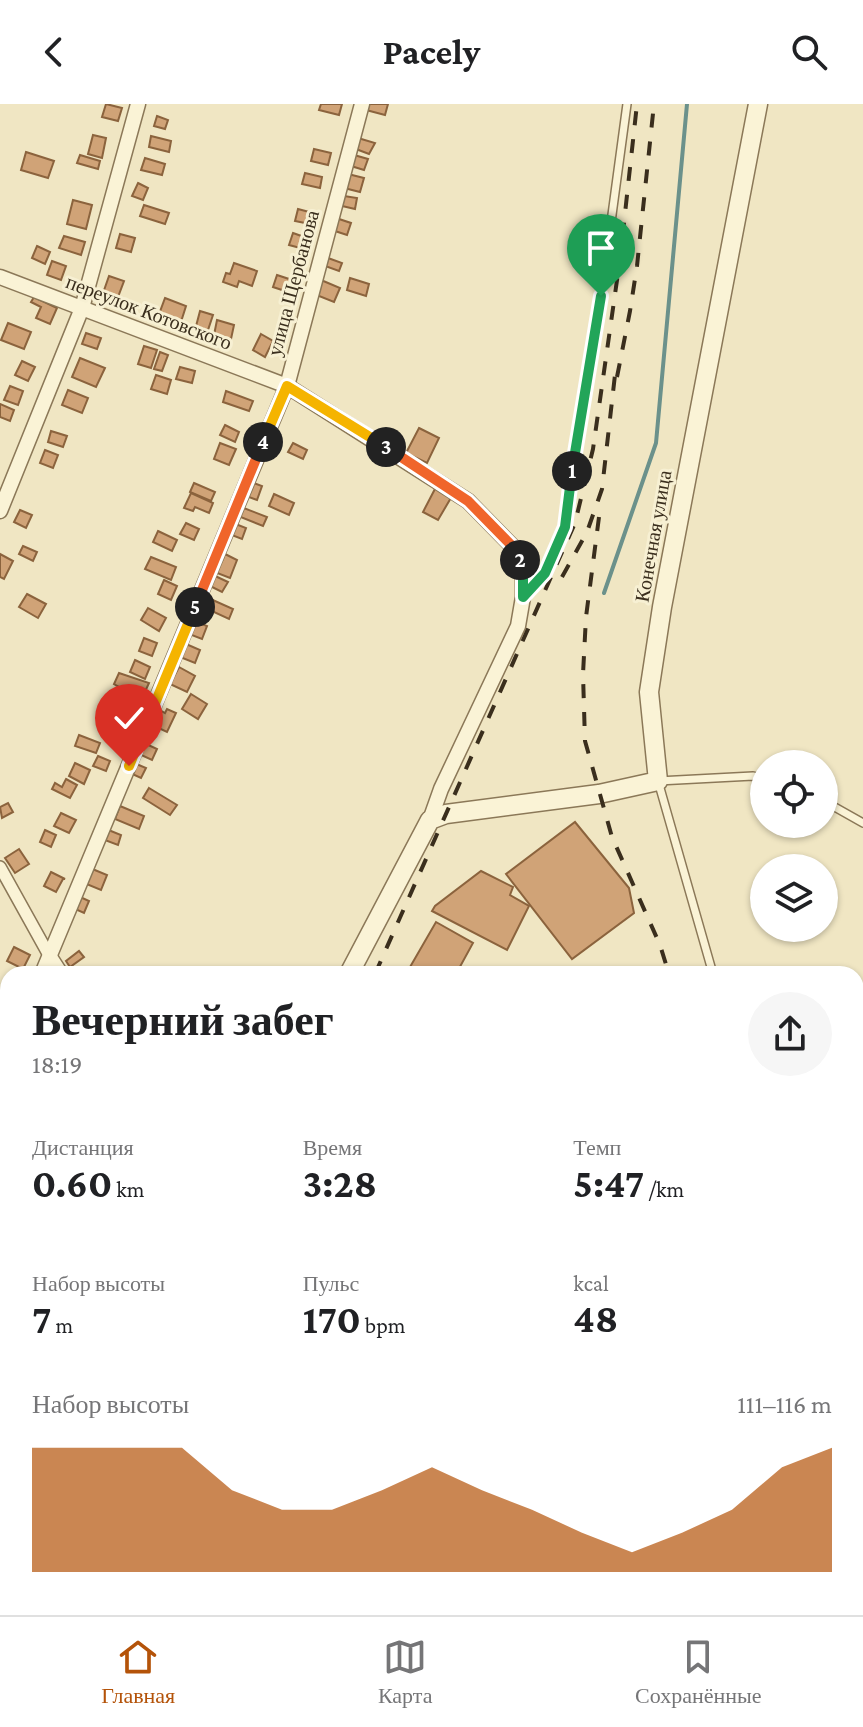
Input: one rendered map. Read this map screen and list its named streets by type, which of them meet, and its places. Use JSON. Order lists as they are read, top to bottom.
{
  "streets": {
    "street": ["улица Щербанова", "переулок Котовского", "Конечная улица"]
  },
  "crossings": [
    ["улица Щербанова", "переулок Котовского"]
  ],
  "page": {
    "header": "Pacely",
    "pins": [
      "4",
      "3",
      "1",
      "2",
      "5"
    ],
    "heading": ["Вечерний забег", "18:19"],
    "stats": [
      ["Дистанция", "0.60 km"],
      ["Время", "3:28"],
      ["Темп", "5:47 /km"],
      ["Набор высоты", "7 m"],
      ["Пульс", "170 bpm"],
      ["kcal", "48"]
    ],
    "chart": ["Набор высоты", "111–116 m"],
    "tabs": ["Главная", "Карта", "Сохранённые"]
  }
}
